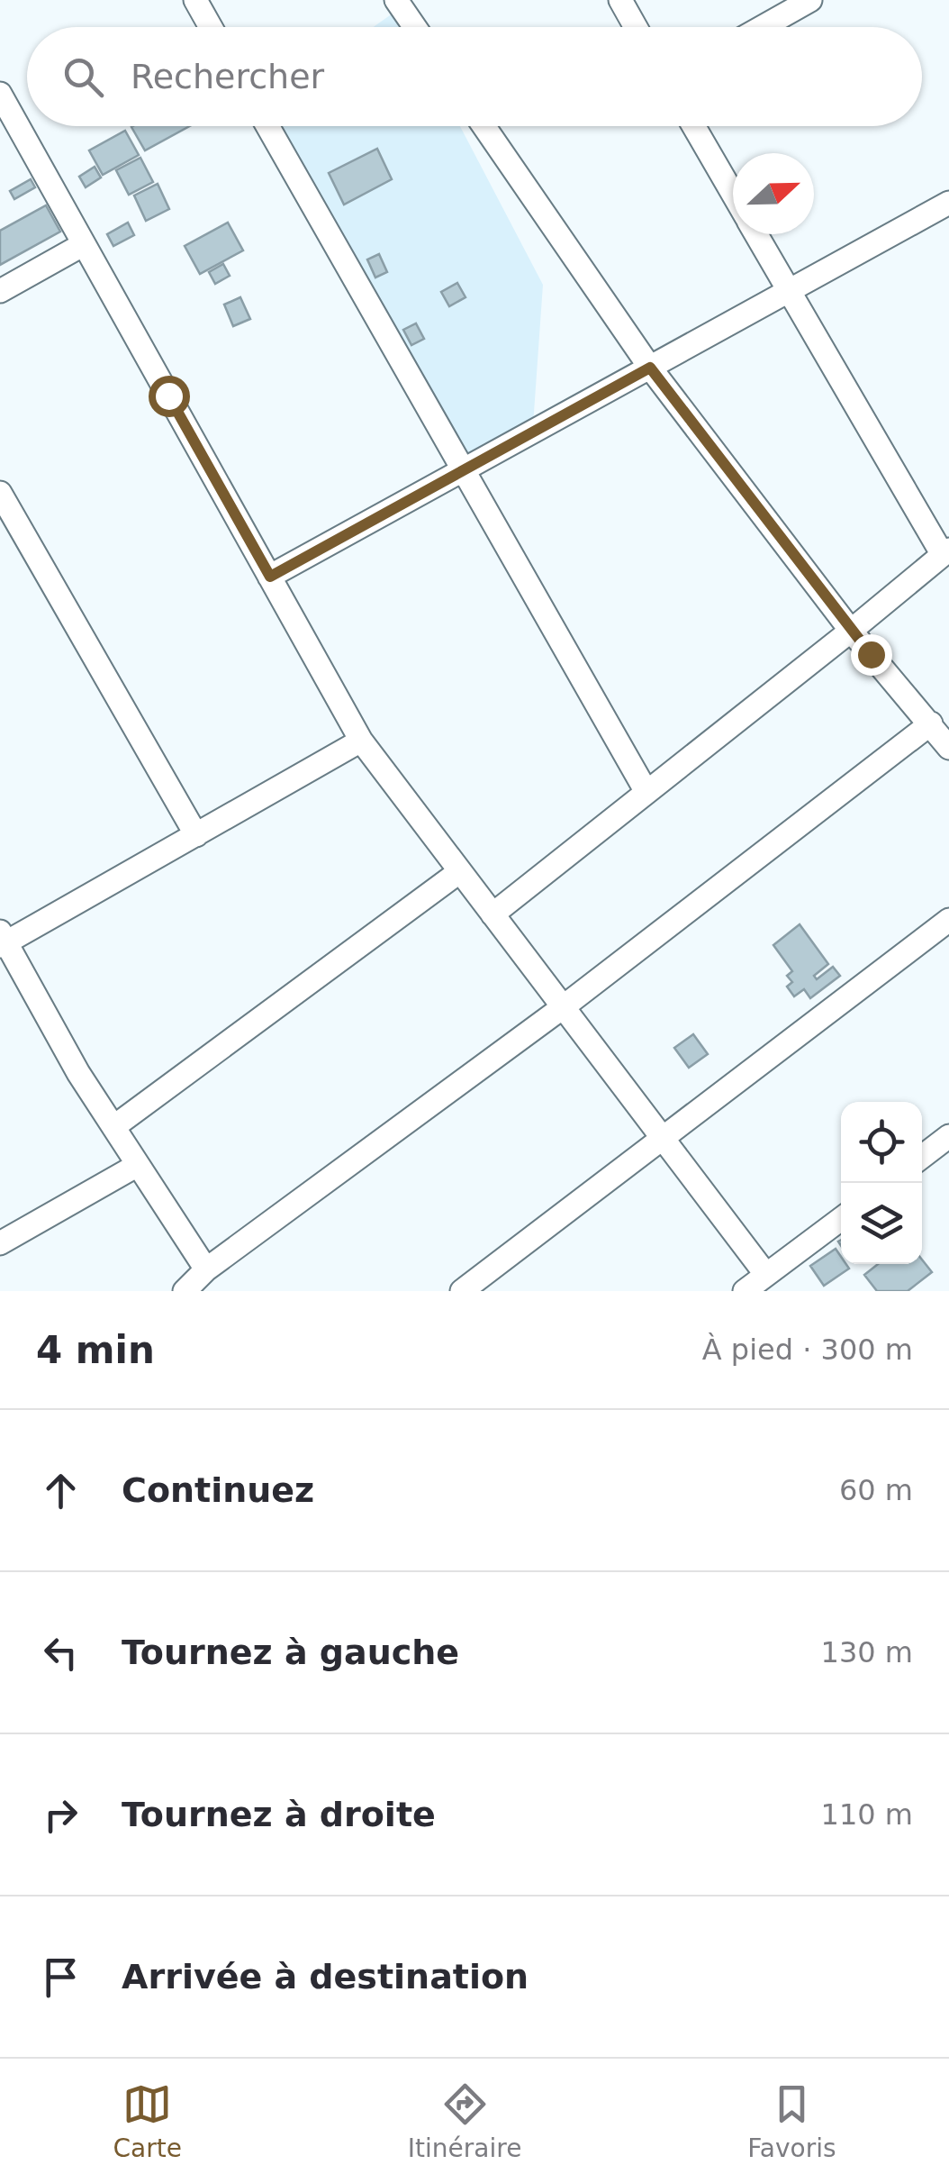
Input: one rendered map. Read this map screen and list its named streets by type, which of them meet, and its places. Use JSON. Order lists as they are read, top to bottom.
{
  "north": "right",
  "page": {
    "search": "Rechercher",
    "heading": ["4 min", "À pied · 300 m"],
    "list": [
      ["Continuez", "60 m"],
      ["Tournez à gauche", "130 m"],
      ["Tournez à droite", "110 m"],
      "Arrivée à destination"
    ],
    "nav": ["Carte", "Itinéraire", "Favoris"]
  }
}
